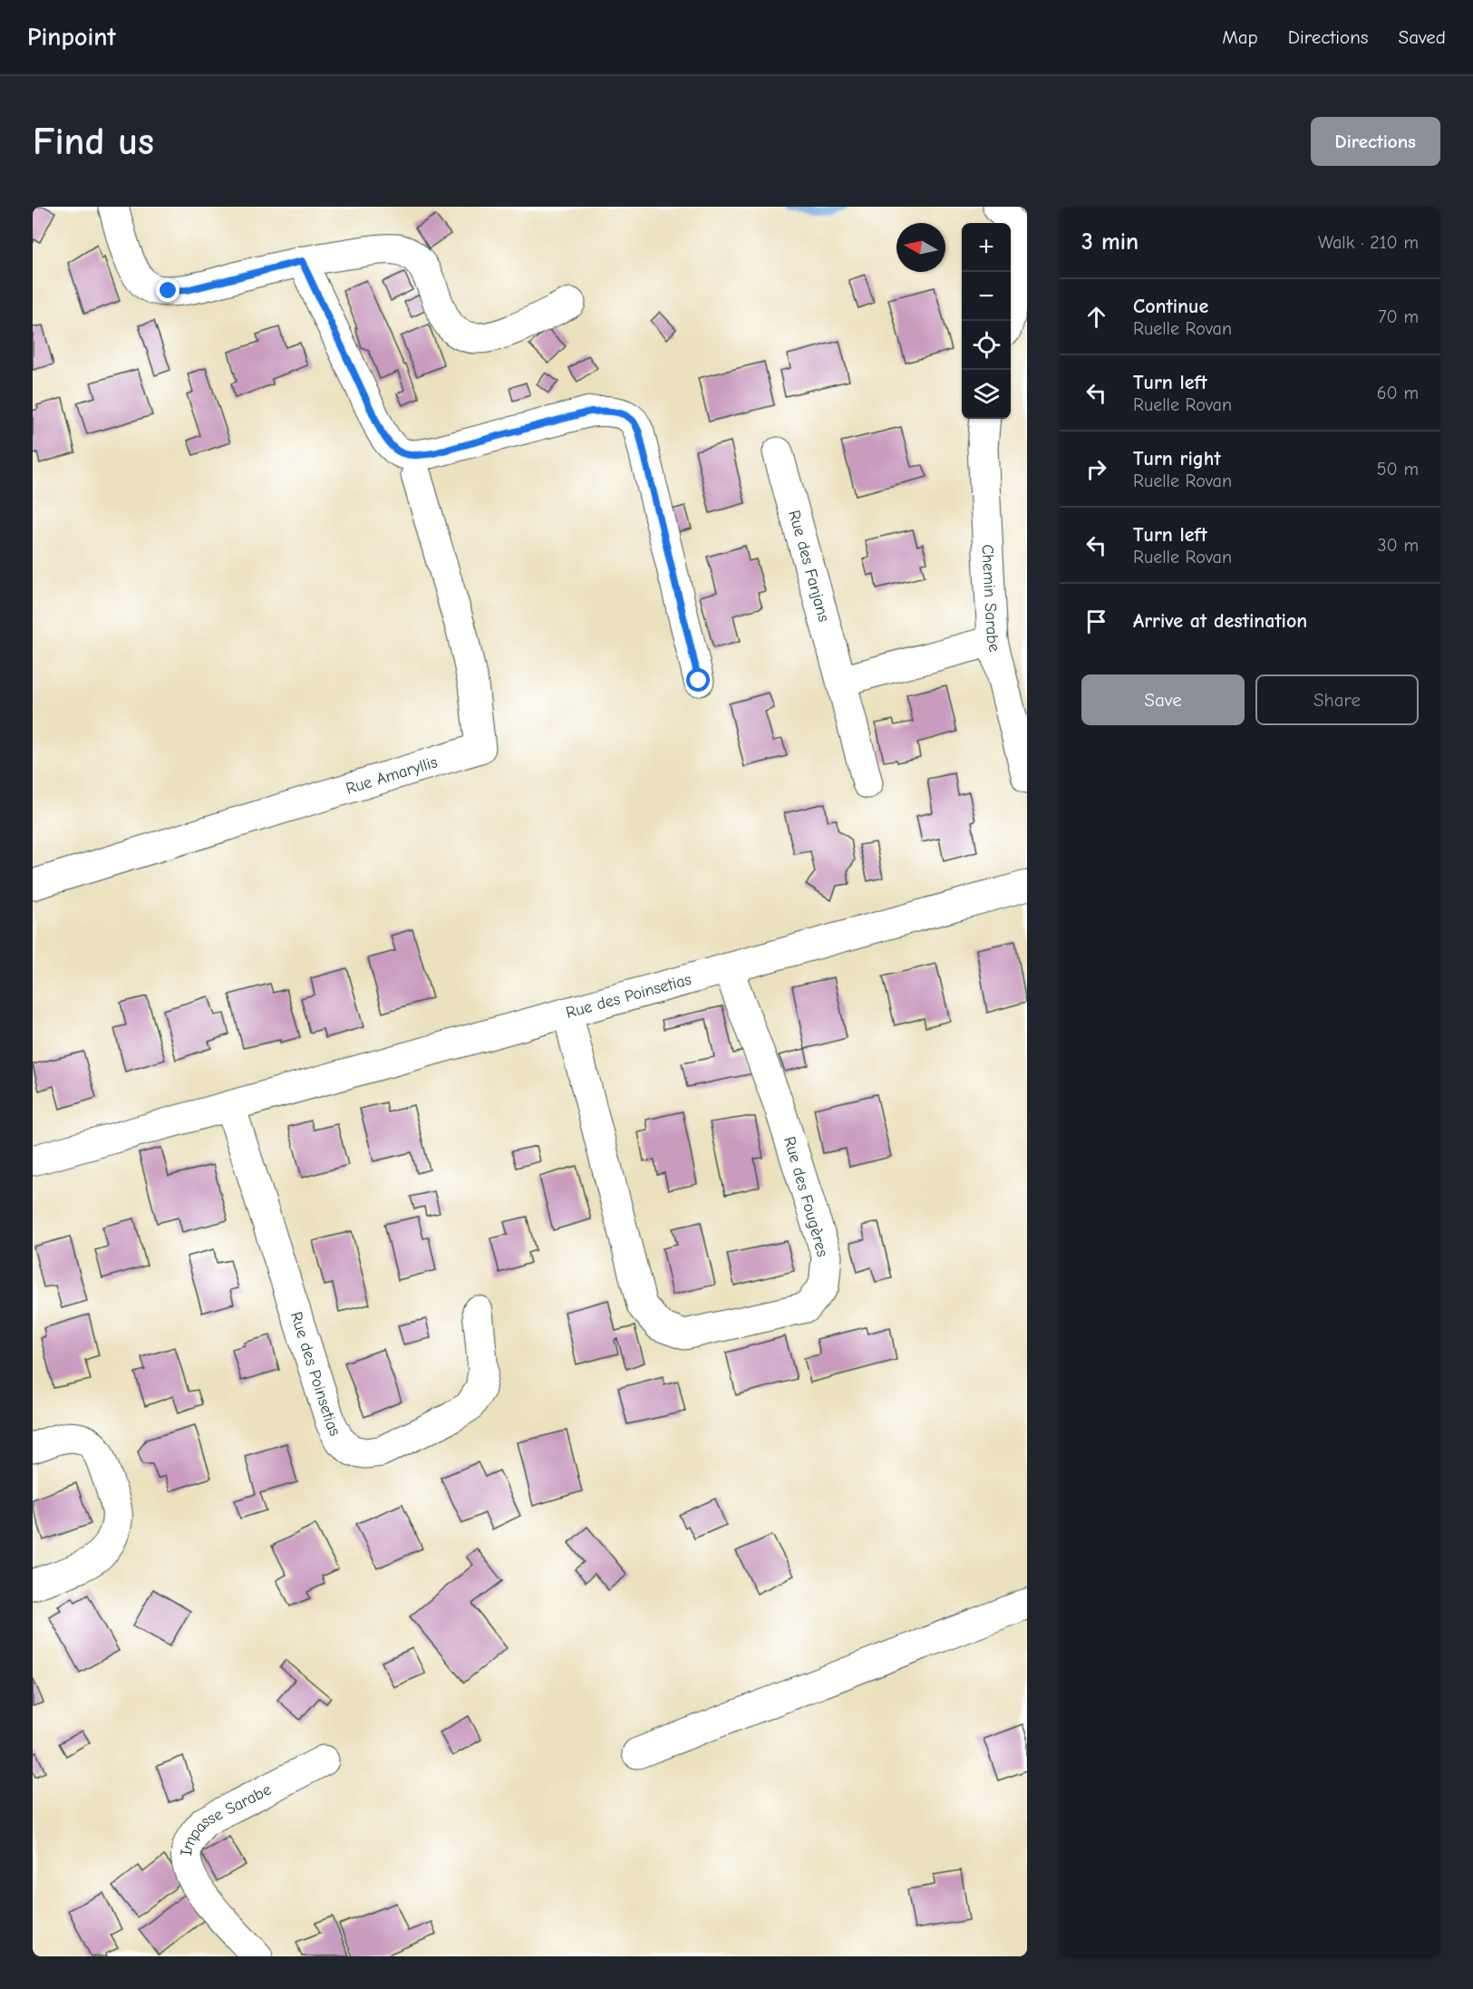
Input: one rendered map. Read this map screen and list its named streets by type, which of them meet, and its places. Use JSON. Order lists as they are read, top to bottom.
{
  "streets": {
    "street": [
      "Rue des Fanjans",
      "Chemin Sarabe",
      "Rue Amaryllis",
      "Rue des Poinsetias",
      "Rue des Fougères",
      "Impasse Sarabe"
    ]
  },
  "crossings": [
    ["Rue des Poinsetias", "Rue des Fougères"]
  ],
  "north": "left",
  "page": {
    "header": "Pinpoint",
    "nav": ["Map", "Directions", "Saved"],
    "buttons": [
      "Directions",
      ["Save", "Share"]
    ],
    "title": "Find us",
    "heading": ["3 min", "Walk · 210 m"],
    "map_buttons": ["+", "−"],
    "list": [
      ["Continue", "Ruelle Rovan", "70 m"],
      ["Turn left", "Ruelle Rovan", "60 m"],
      ["Turn right", "Ruelle Rovan", "50 m"],
      ["Turn left", "Ruelle Rovan", "30 m"],
      "Arrive at destination"
    ]
  }
}
